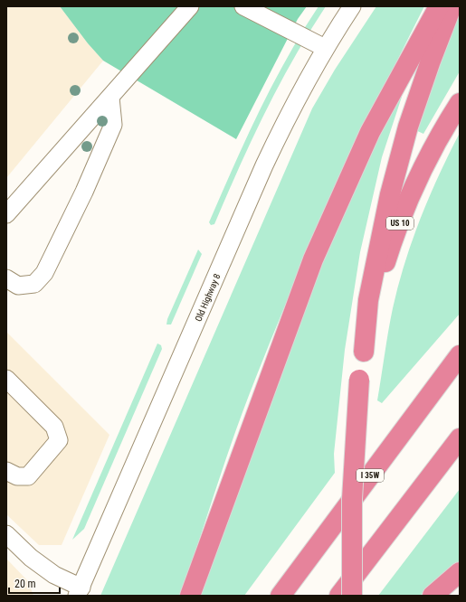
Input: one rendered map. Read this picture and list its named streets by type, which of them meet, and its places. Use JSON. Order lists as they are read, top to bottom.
{
  "streets": {
    "highway": ["US 10", "I 35W"],
    "street": ["Old Highway 8"]
  },
  "scale_bar": "20 m"
}
